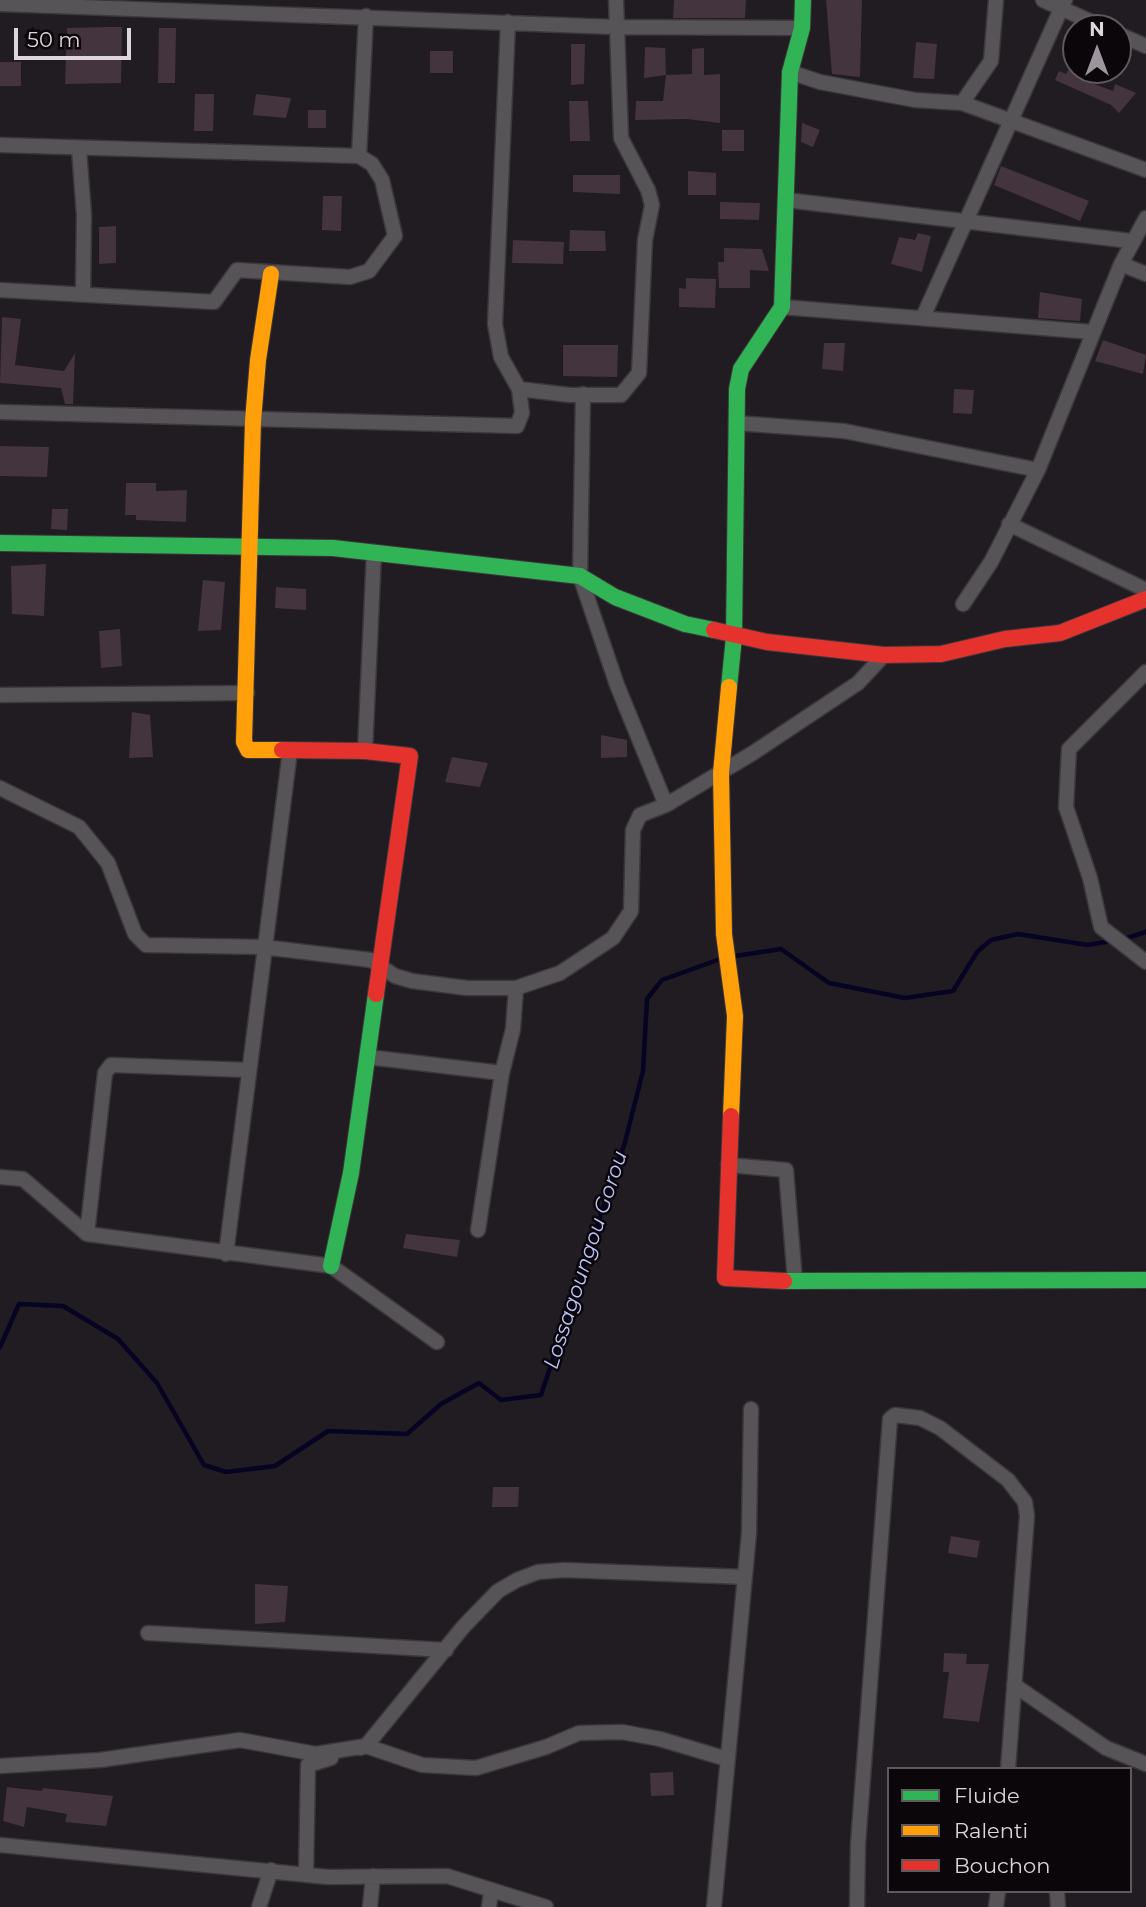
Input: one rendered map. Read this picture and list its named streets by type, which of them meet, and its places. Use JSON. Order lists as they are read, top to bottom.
{
  "water": ["Lossagoungou Gorou"],
  "legend": ["Fluide", "Ralenti", "Bouchon"],
  "scale_bar": "50 m",
  "north": "top"
}
